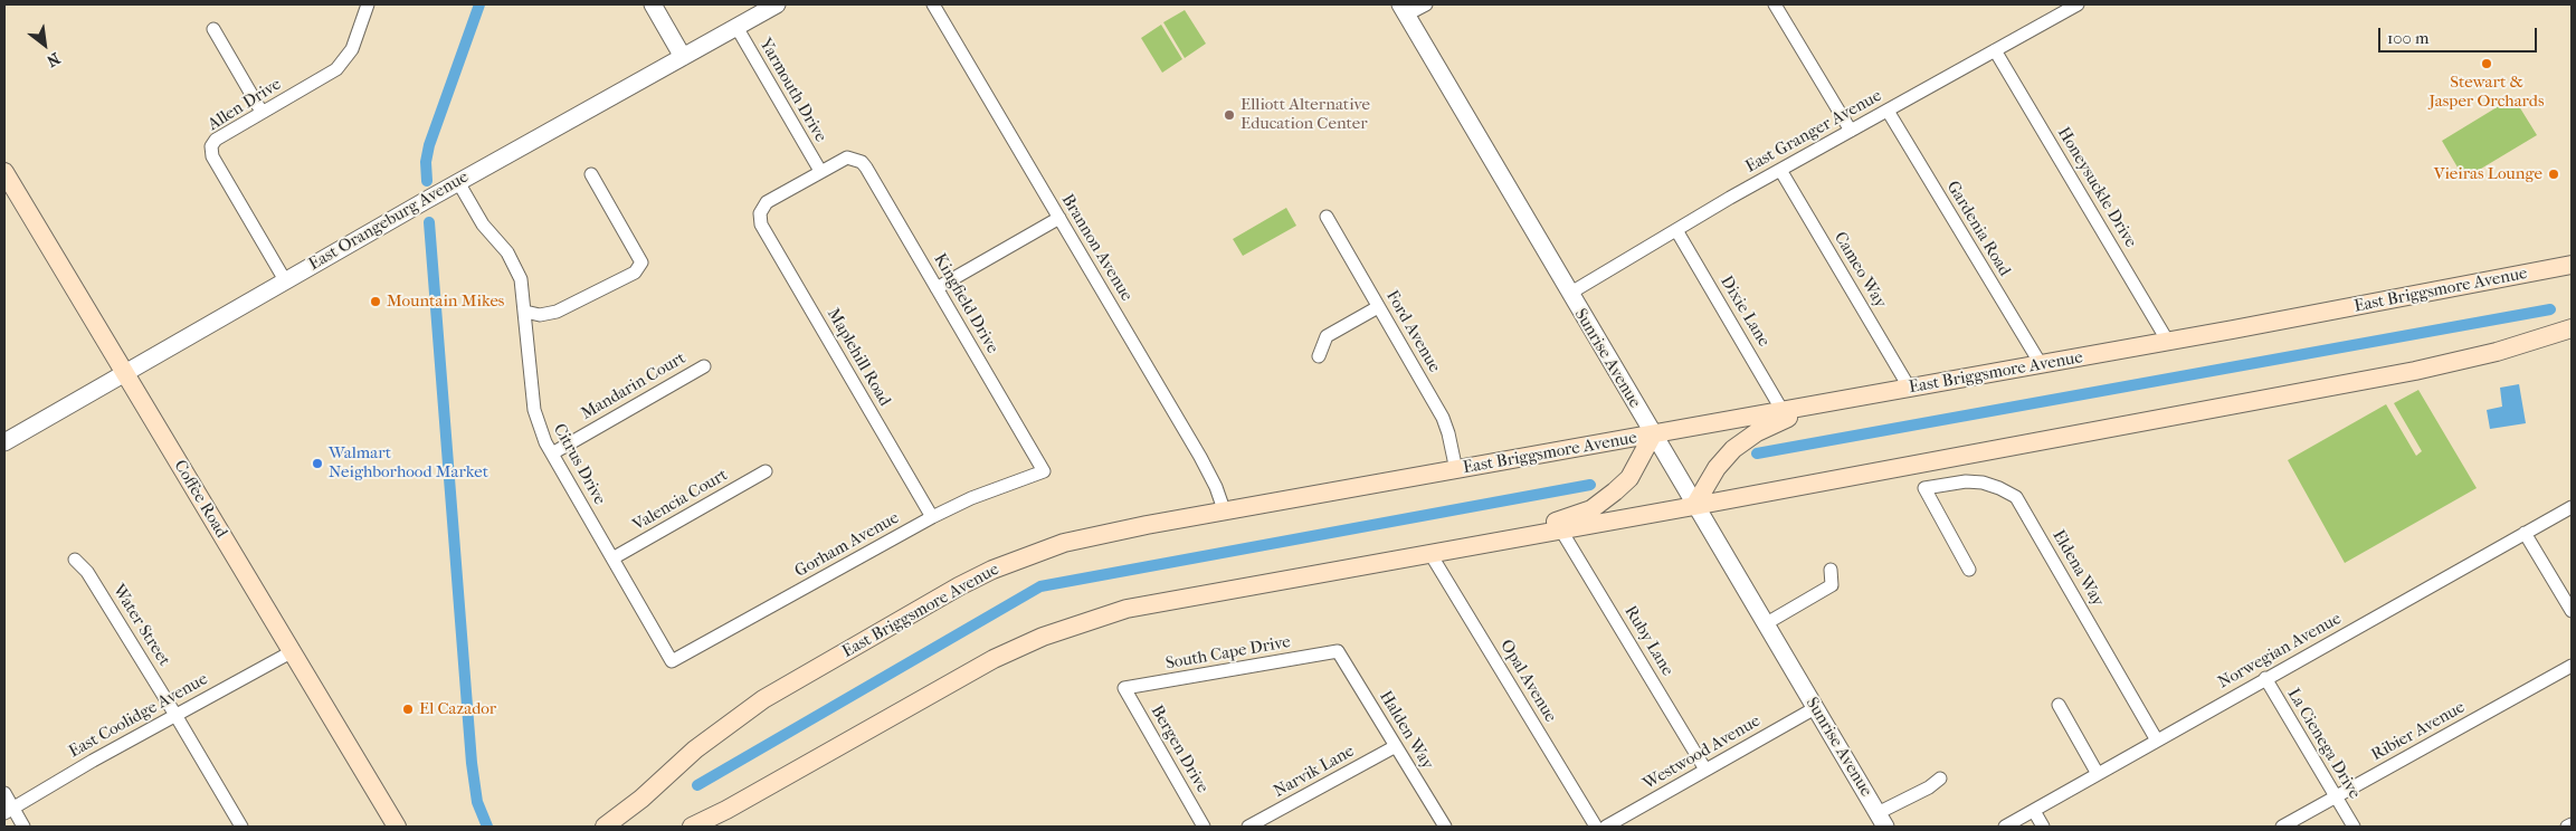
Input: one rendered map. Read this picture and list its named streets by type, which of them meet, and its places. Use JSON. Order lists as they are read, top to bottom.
{
  "streets": {
    "main road": ["East Briggsmore Avenue", "Coffee Road"],
    "street": [
      "Yarmouth Drive",
      "Allen Drive",
      "East Granger Avenue",
      "Honeysuckle Drive",
      "East Orangeburg Avenue",
      "Gardenia Road",
      "Brannon Avenue",
      "Cameo Way",
      "Kingfield Drive",
      "Dixie Lane",
      "Ford Avenue",
      "Maplehill Road",
      "Sunrise Avenue",
      "Mandarin Court",
      "Citrus Drive",
      "Valencia Court",
      "Gorham Avenue",
      "Eldena Way",
      "Water Street",
      "Ruby Lane",
      "Norwegian Avenue",
      "South Cape Drive",
      "Opal Avenue",
      "East Coolidge Avenue",
      "Halden Way",
      "Ribier Avenue",
      "La Cienega Drive",
      "Bergen Drive",
      "Westwood Avenue",
      "Narvik Lane"
    ]
  },
  "crossings": [
    ["Yarmouth Drive", "East Orangeburg Avenue"],
    ["Yarmouth Drive", "Kingfield Drive"],
    ["Yarmouth Drive", "Maplehill Road"],
    ["Allen Drive", "East Orangeburg Avenue"],
    ["East Granger Avenue", "Honeysuckle Drive"],
    ["East Granger Avenue", "Gardenia Road"],
    ["East Granger Avenue", "Cameo Way"],
    ["East Granger Avenue", "Dixie Lane"],
    ["East Granger Avenue", "Sunrise Avenue"],
    ["Honeysuckle Drive", "East Briggsmore Avenue"],
    ["East Orangeburg Avenue", "Citrus Drive"],
    ["East Orangeburg Avenue", "Coffee Road"],
    ["Gardenia Road", "East Briggsmore Avenue"],
    ["Brannon Avenue", "East Briggsmore Avenue"],
    ["Cameo Way", "East Briggsmore Avenue"],
    ["East Briggsmore Avenue", "Dixie Lane"],
    ["East Briggsmore Avenue", "Ford Avenue"],
    ["East Briggsmore Avenue", "Sunrise Avenue"],
    ["Kingfield Drive", "Maplehill Road"],
    ["Kingfield Drive", "Gorham Avenue"],
    ["Maplehill Road", "Gorham Avenue"],
    ["Sunrise Avenue", "Westwood Avenue"],
    ["Mandarin Court", "Citrus Drive"],
    ["Citrus Drive", "Valencia Court"],
    ["Citrus Drive", "Gorham Avenue"],
    ["Coffee Road", "East Coolidge Avenue"],
    ["Eldena Way", "Norwegian Avenue"],
    ["Water Street", "East Coolidge Avenue"],
    ["Ruby Lane", "Westwood Avenue"],
    ["Norwegian Avenue", "La Cienega Drive"],
    ["South Cape Drive", "Halden Way"],
    ["South Cape Drive", "Bergen Drive"],
    ["Halden Way", "Narvik Lane"],
    ["Ribier Avenue", "La Cienega Drive"]
  ],
  "places": [
    "Stewart & Jasper Orchards",
    "Elliott Alternative Education Center",
    "Vieiras Lounge",
    "Mountain Mikes",
    "Walmart Neighborhood Market",
    "El Cazador"
  ],
  "scale_bar": "100 m",
  "north": "bottom right"
}
